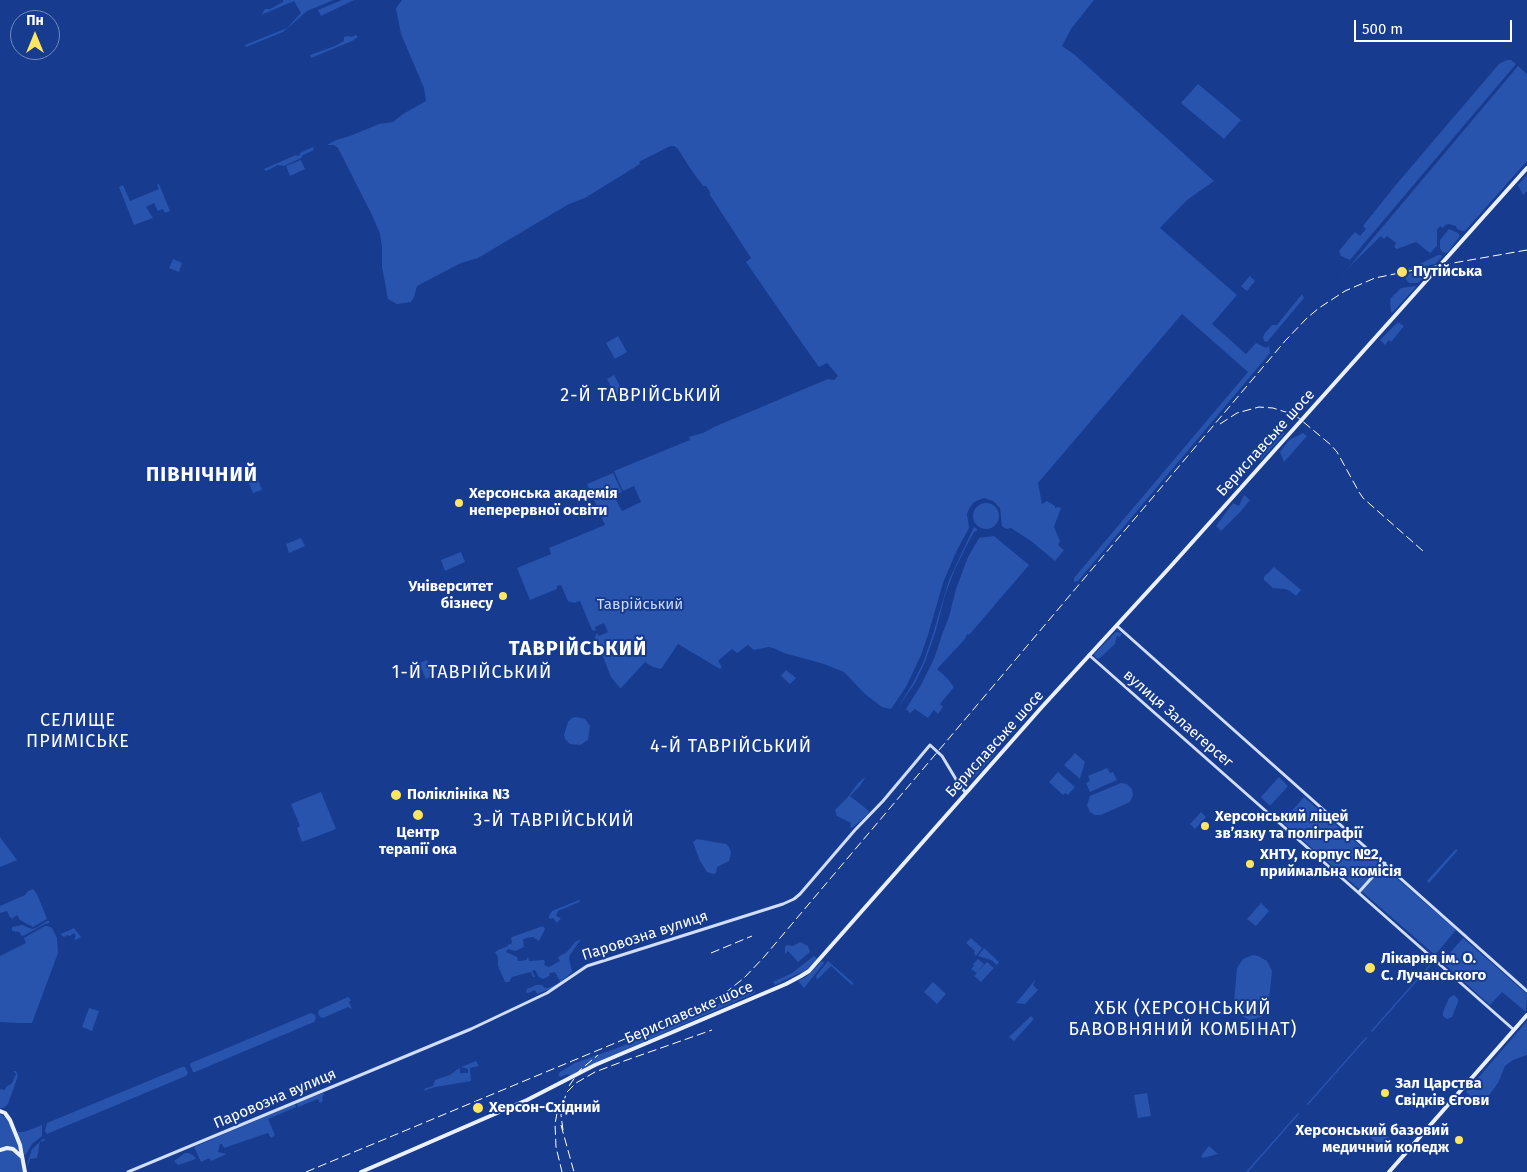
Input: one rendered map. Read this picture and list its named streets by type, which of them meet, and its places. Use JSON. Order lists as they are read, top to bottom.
{
  "streets": {
    "main road": ["Бериславське шосе", "вулиця Залаегерсег", "Паровозна вулиця"]
  },
  "crossings": [
    ["Бериславське шосе", "вулиця Залаегерсег"],
    ["Бериславське шосе", "Паровозна вулиця"]
  ],
  "districts": [
    "2-Й ТАВРІЙСЬКИЙ",
    "ПІВНІЧНИЙ",
    "ТАВРІЙСЬКИЙ",
    "1-Й ТАВРІЙСЬКИЙ",
    "СЕЛИЩЕ ПРИМІСЬКЕ",
    "4-Й ТАВРІЙСЬКИЙ",
    "3-Й ТАВРІЙСЬКИЙ",
    "ХБК (ХЕРСОНСЬКИЙ БАВОВНЯНИЙ КОМБІНАТ)"
  ],
  "parks": ["Таврійський"],
  "places": [
    "Путійська",
    "Херсонська академія неперервної освіти",
    "Університет бізнесу",
    "Поліклініка N3",
    "Центр терапії ока",
    "Херсонський ліцей зв’язку та поліграфії",
    "ХНТУ, корпус №2, приймальна комісія",
    "Лікарня ім. О. С. Лучанського",
    "Зал Царства Свідків Єгови",
    "Херсон-Східний",
    "Херсонський базовий медичний коледж"
  ],
  "scale_bar": "500 m",
  "north": "top"
}
